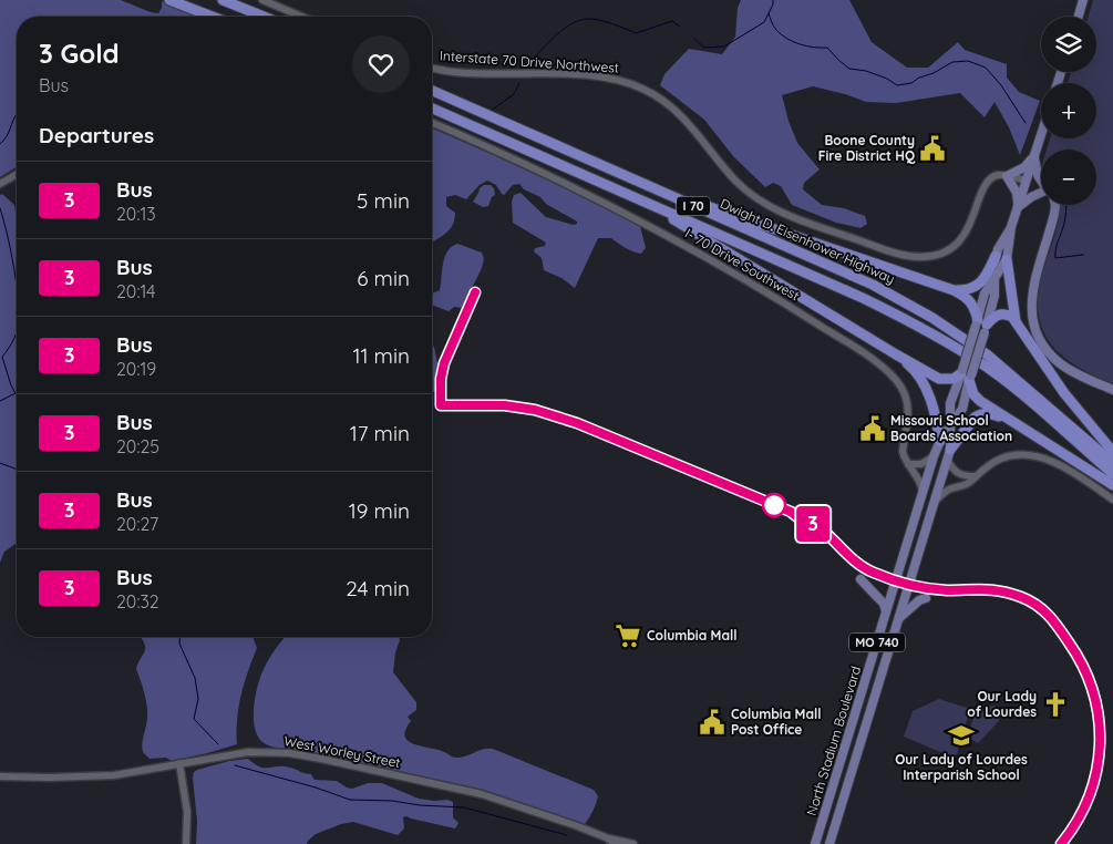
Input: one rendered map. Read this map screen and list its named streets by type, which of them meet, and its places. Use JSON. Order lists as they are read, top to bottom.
{
  "streets": {
    "highway": ["I 70", "Dwight D. Eisenhower Highway"],
    "main road": ["MO 740", "North Stadium Boulevard"],
    "street": ["Interstate 70 Drive Northwest", "I- 70 Drive Southwest", "West Worley Street"]
  },
  "crossings": [
    ["I- 70 Drive Southwest", "North Stadium Boulevard"]
  ],
  "places": {
    "public building": ["Boone County Fire District HQ", "Missouri School Boards Association", "Columbia Mall Post Office"],
    "supermarket": ["Columbia Mall"],
    "church": ["Our Lady of Lourdes"],
    "school or university": ["Our Lady of Lourdes Interparish School"]
  },
  "lines": ["bus line 3"],
  "page": {
    "on_map": "3",
    "map_buttons": ["+", "−"],
    "heading": [
      ["3 Gold", "Bus"],
      "Departures"
    ],
    "list": [
      {
        "mark": "3",
        "name": "Bus",
        "note": "20:13",
        "value": "5 min"
      },
      {
        "mark": "3",
        "name": "Bus",
        "note": "20:14",
        "value": "6 min"
      },
      {
        "mark": "3",
        "name": "Bus",
        "note": "20:19",
        "value": "11 min"
      },
      {
        "mark": "3",
        "name": "Bus",
        "note": "20:25",
        "value": "17 min"
      },
      {
        "mark": "3",
        "name": "Bus",
        "note": "20:27",
        "value": "19 min"
      },
      {
        "mark": "3",
        "name": "Bus",
        "note": "20:32",
        "value": "24 min"
      }
    ]
  }
}
